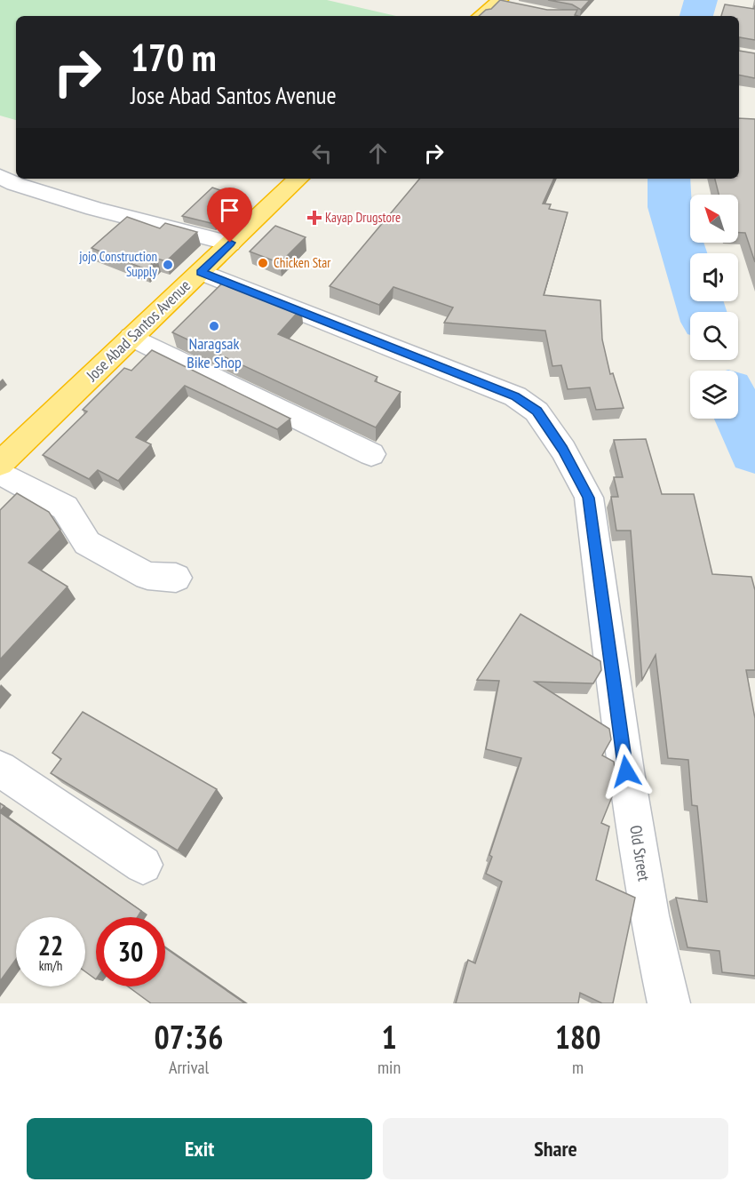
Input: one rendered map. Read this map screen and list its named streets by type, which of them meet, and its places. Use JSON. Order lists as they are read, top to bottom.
{
  "streets": {
    "highway": ["Jose Abad Santos Avenue"],
    "street": ["Old Street"]
  },
  "crossings": [
    ["Jose Abad Santos Avenue", "Old Street"]
  ],
  "places": {
    "health": ["Kayap Drugstore"],
    "other": ["Chicken Star", "jojo Construction Supply", "Naragsak Bike Shop"]
  },
  "north": "top left",
  "page": {
    "turn": ["170 m", "Jose Abad Santos Avenue"],
    "speed": "22 km/h",
    "limit": "30",
    "eta": [
      "07:36",
      "Arrival",
      "1",
      "min",
      "180",
      "m"
    ],
    "buttons": ["Exit", "Share"]
  }
}
